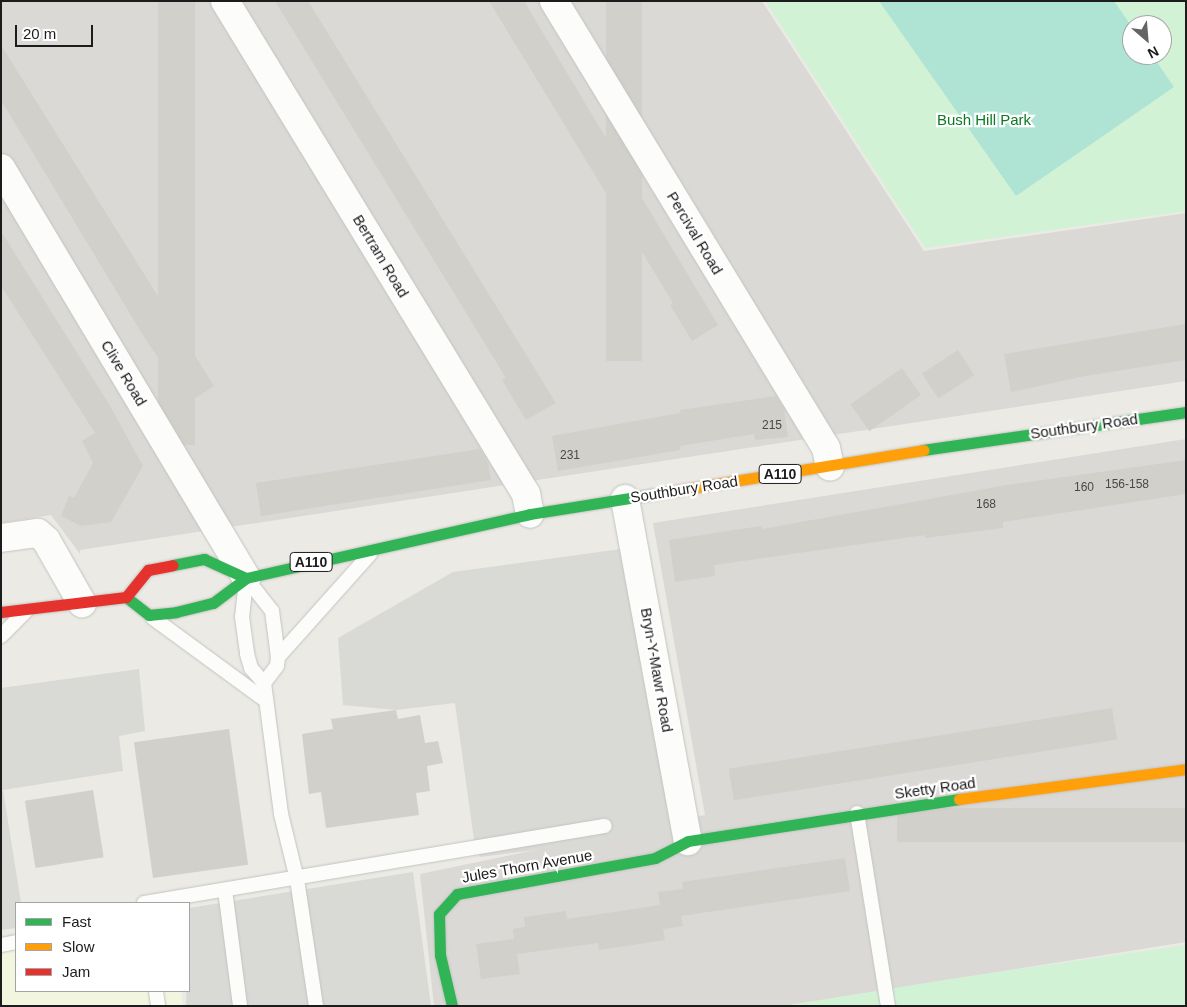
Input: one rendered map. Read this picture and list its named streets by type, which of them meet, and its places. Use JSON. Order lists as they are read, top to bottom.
{
  "streets": {
    "main road": [
      "Southbury Road",
      "A110",
      "Sketty Road",
      "Jules Thorn Avenue"
    ],
    "street": [
      "Percival Road",
      "Bertram Road",
      "Clive Road",
      "Bryn-Y-Mawr Road"
    ]
  },
  "crossings": [
    ["Percival Road", "Southbury Road"],
    ["Bertram Road", "Southbury Road"],
    ["Clive Road", "Southbury Road"],
    ["Southbury Road", "Bryn-Y-Mawr Road"],
    ["Bryn-Y-Mawr Road", "Sketty Road"],
    ["Bryn-Y-Mawr Road", "Jules Thorn Avenue"],
    ["Sketty Road", "Jules Thorn Avenue"]
  ],
  "parks": ["Bush Hill Park"],
  "house_numbers": [
    "215",
    "231",
    "156-158",
    "160",
    "168"
  ],
  "legend": ["Fast", "Slow", "Jam"],
  "scale_bar": "20 m",
  "north": "bottom right"
}
